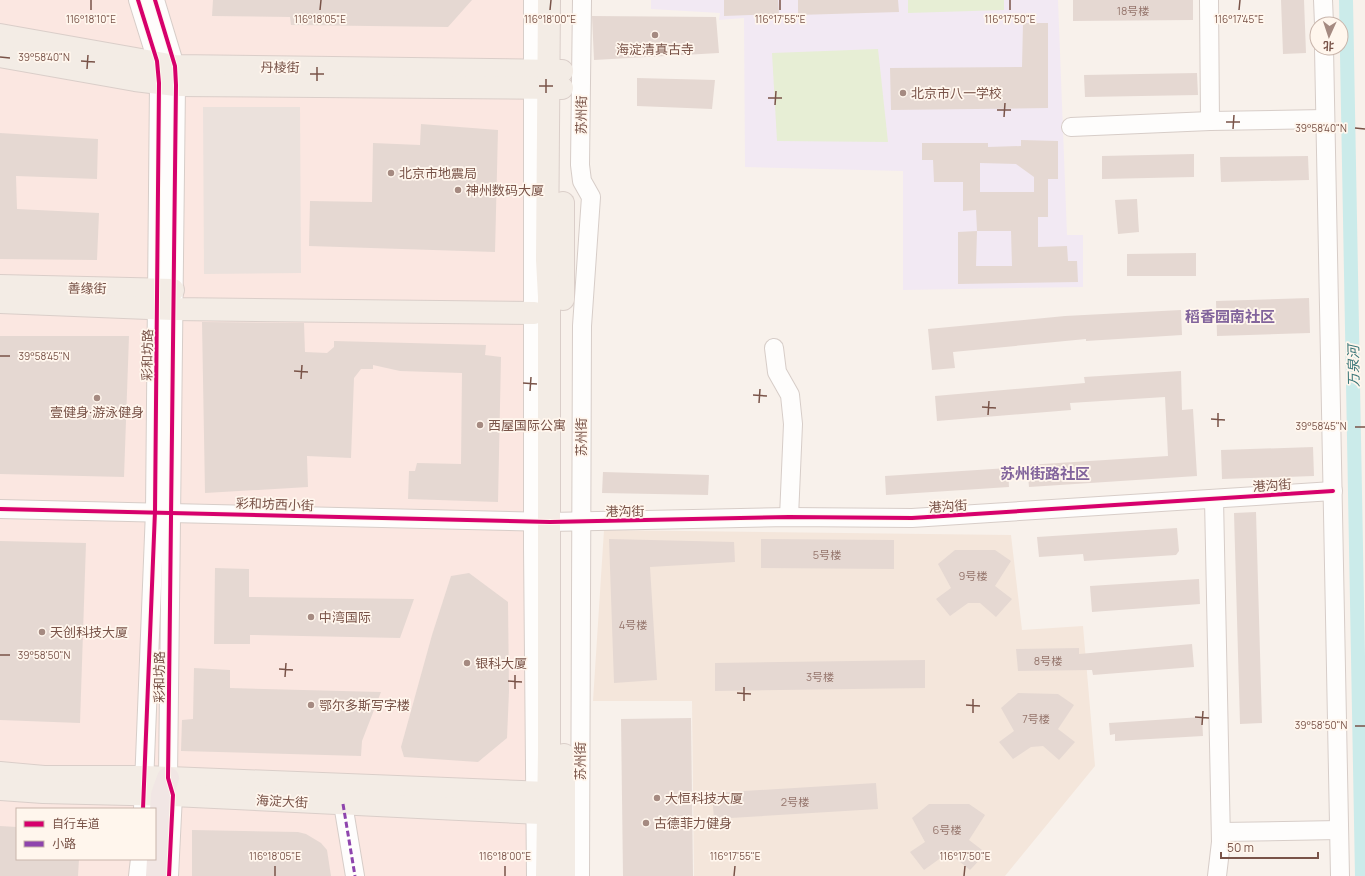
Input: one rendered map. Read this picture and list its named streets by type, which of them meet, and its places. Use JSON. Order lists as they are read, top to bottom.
{
  "streets": {
    "main road": [
      "丹棱街",
      "苏州街",
      "善缘街",
      "海淀大街"
    ],
    "street": ["彩和坊路", "港沟街", "彩和坊西小街"]
  },
  "crossings": [
    ["丹棱街", "苏州街"],
    ["丹棱街", "彩和坊路"],
    ["苏州街", "港沟街"],
    ["苏州街", "彩和坊西小街"],
    ["苏州街", "海淀大街"],
    ["善缘街", "彩和坊路"],
    ["彩和坊路", "彩和坊西小街"],
    ["彩和坊路", "海淀大街"],
    ["港沟街", "彩和坊西小街"]
  ],
  "districts": ["稻香园南社区", "苏州街路社区"],
  "water": ["万泉河"],
  "places": [
    "海淀清真古寺",
    "北京市八一学校",
    "北京市地震局",
    "神州数码大厦",
    "壹健身·游泳健身",
    "西屋国际公寓",
    "中湾国际",
    "天创科技大厦",
    "银科大厦",
    "鄂尔多斯写字楼",
    "大恒科技大厦",
    "古德菲力健身"
  ],
  "house_numbers": [
    "18号楼",
    "5号楼",
    "9号楼",
    "4号楼",
    "8号楼",
    "3号楼",
    "7号楼",
    "2号楼",
    "6号楼"
  ],
  "legend": ["自行车道", "小路"],
  "scale_bar": "50 m",
  "north": "bottom",
  "coordinates": [
    "116°18'10\"E",
    "116°18'05\"E",
    "116°18'00\"E",
    "116°17'55\"E",
    "116°17'50\"E",
    "116°17'45\"E",
    "39°58'40\"N",
    "39°58'45\"N",
    "39°58'50\"N"
  ]
}
